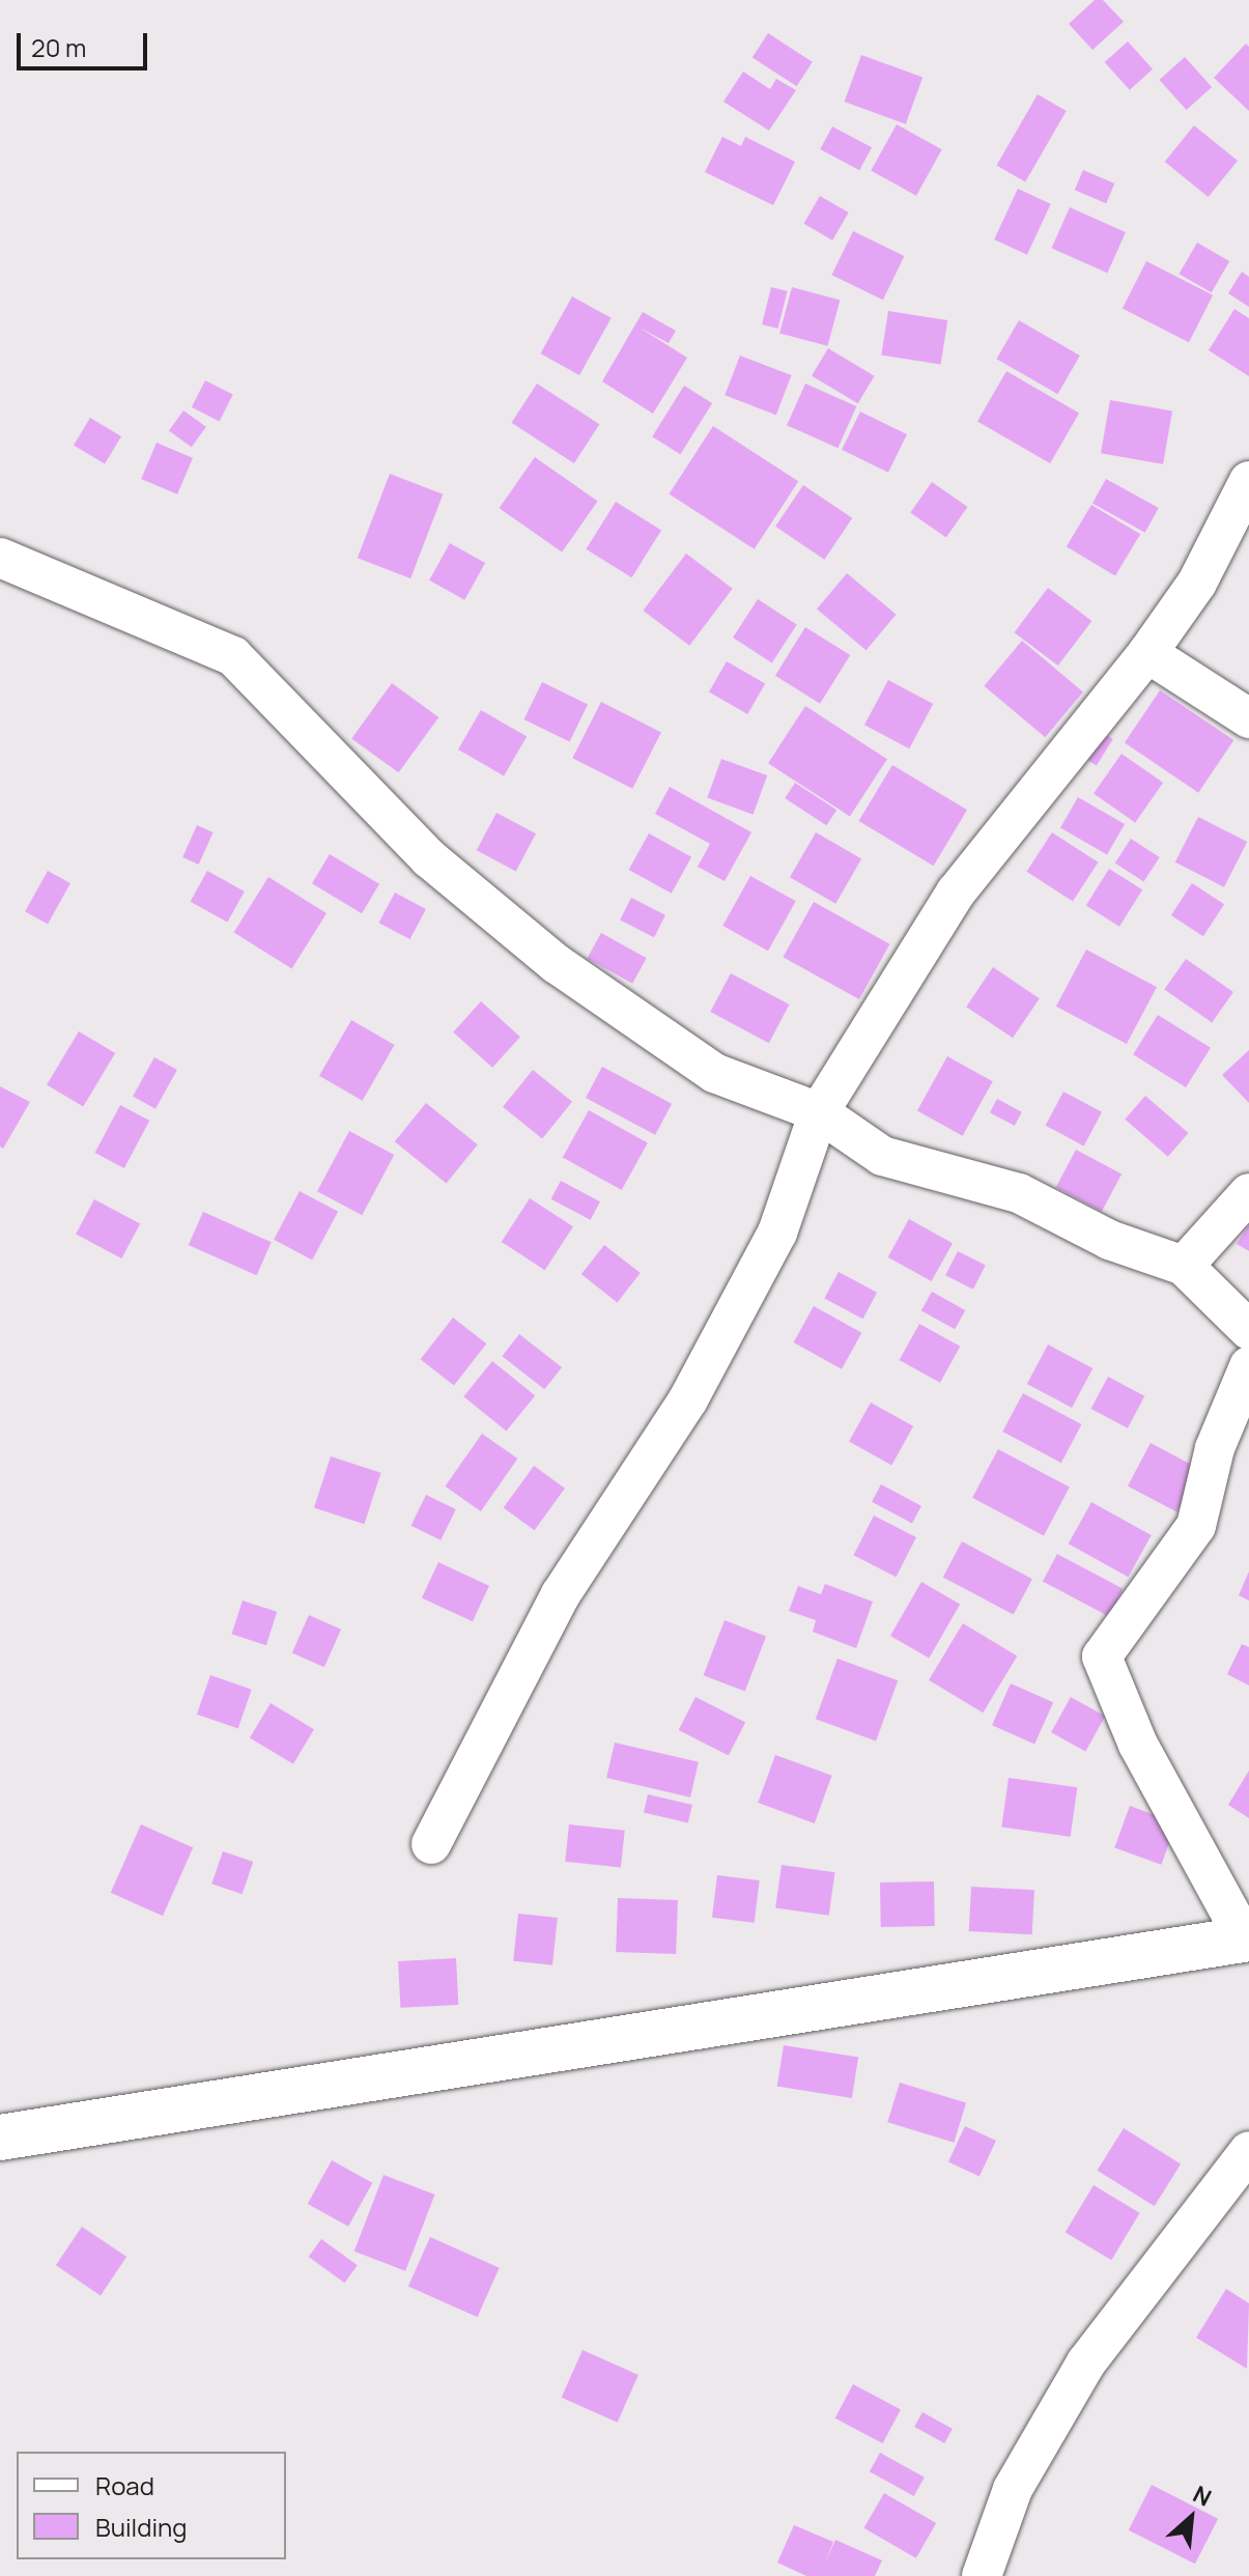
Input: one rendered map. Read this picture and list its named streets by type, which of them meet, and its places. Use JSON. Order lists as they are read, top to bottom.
{
  "legend": ["Road", "Building"],
  "scale_bar": "20 m",
  "north": "top right"
}
